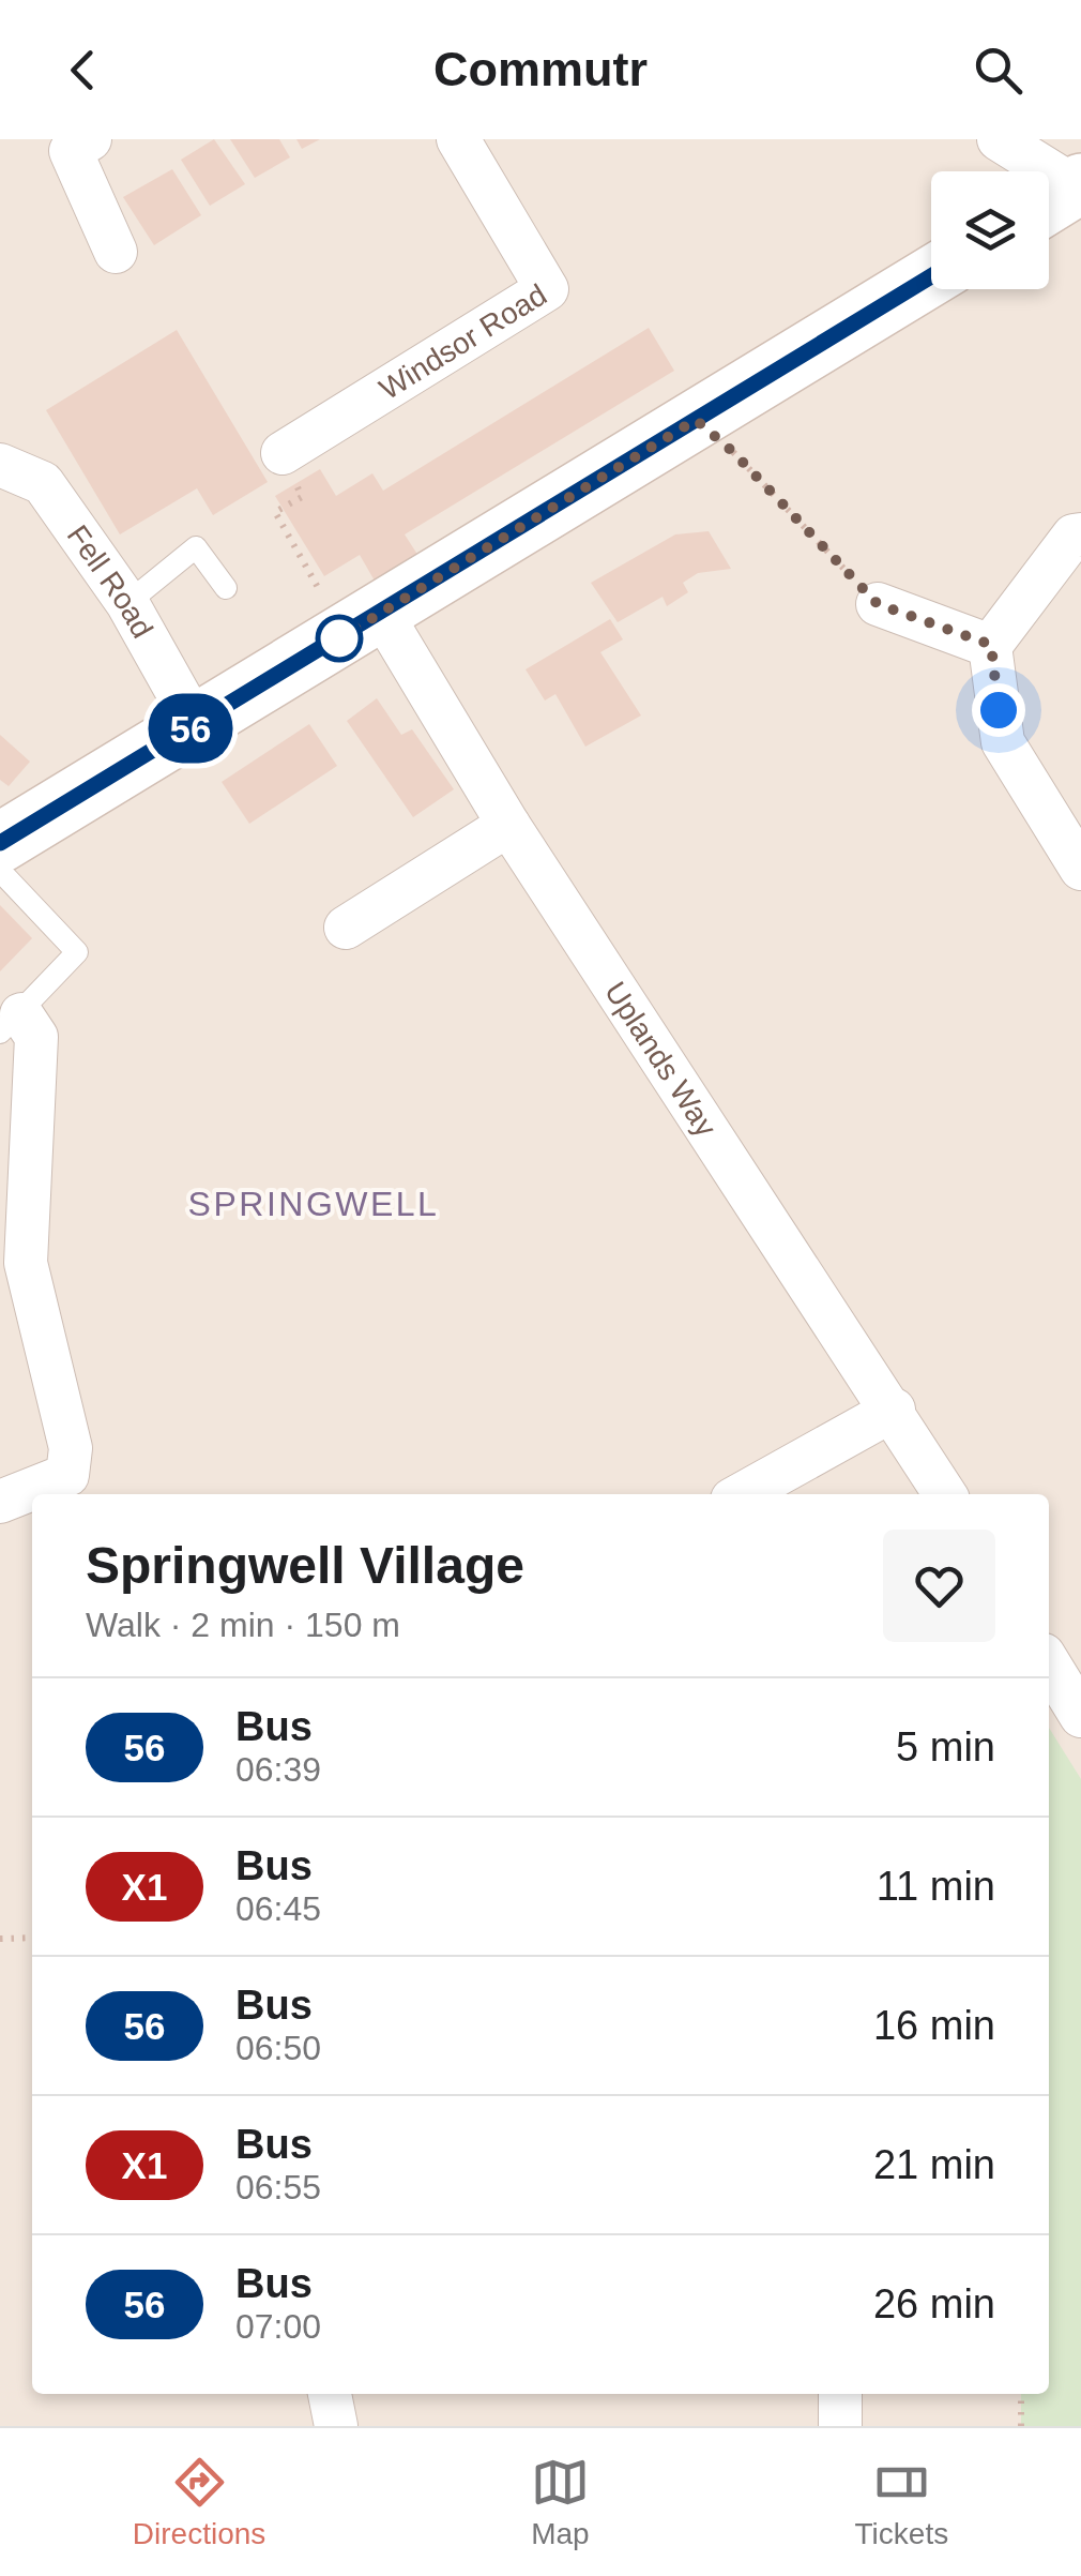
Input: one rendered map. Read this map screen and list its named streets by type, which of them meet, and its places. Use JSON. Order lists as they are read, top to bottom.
{
  "streets": {
    "street": ["Windsor Road", "Fell Road", "Uplands Way"]
  },
  "districts": ["SPRINGWELL"],
  "lines": ["bus line 56"],
  "page": {
    "header": "Commutr",
    "on_map": "56",
    "heading": ["Springwell Village", "Walk · 2 min · 150 m"],
    "list": [
      {
        "mark": "56",
        "name": "Bus",
        "note": "06:39",
        "value": "5 min"
      },
      {
        "mark": "X1",
        "name": "Bus",
        "note": "06:45",
        "value": "11 min"
      },
      {
        "mark": "56",
        "name": "Bus",
        "note": "06:50",
        "value": "16 min"
      },
      {
        "mark": "X1",
        "name": "Bus",
        "note": "06:55",
        "value": "21 min"
      },
      {
        "mark": "56",
        "name": "Bus",
        "note": "07:00",
        "value": "26 min"
      }
    ],
    "tabs": ["Directions", "Map", "Tickets"]
  }
}
